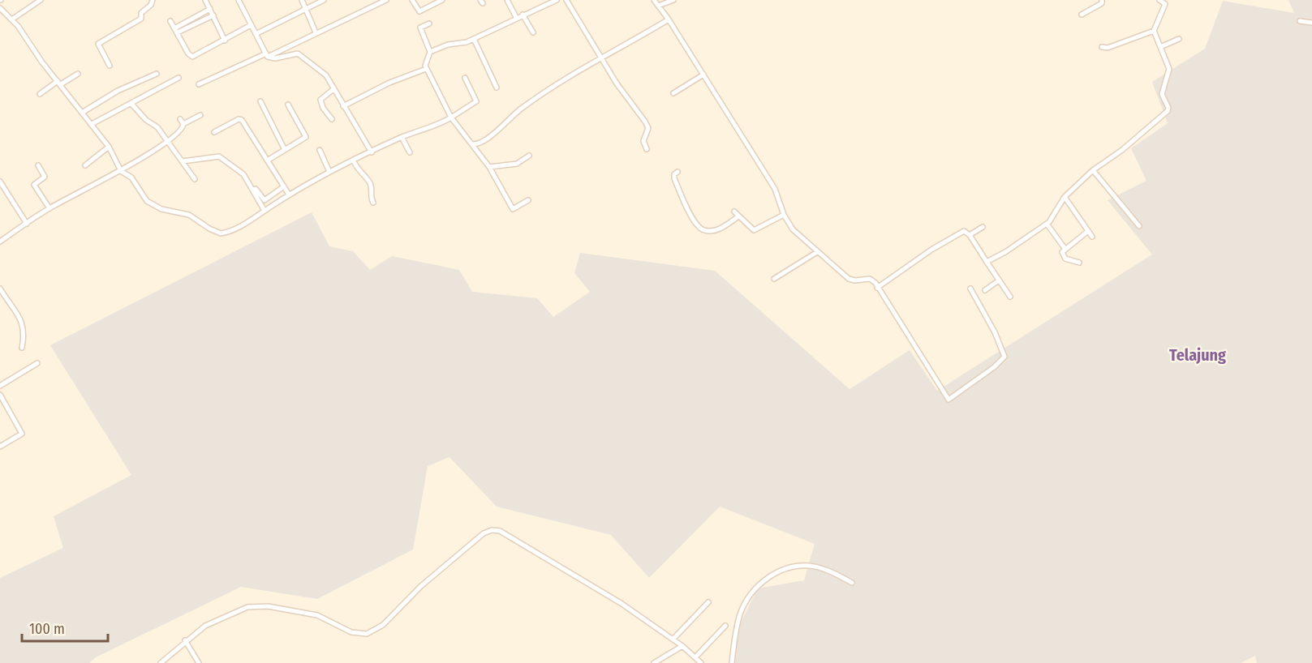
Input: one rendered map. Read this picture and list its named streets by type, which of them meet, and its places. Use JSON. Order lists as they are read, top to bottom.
{
  "districts": ["Telajung"],
  "scale_bar": "100 m"
}
